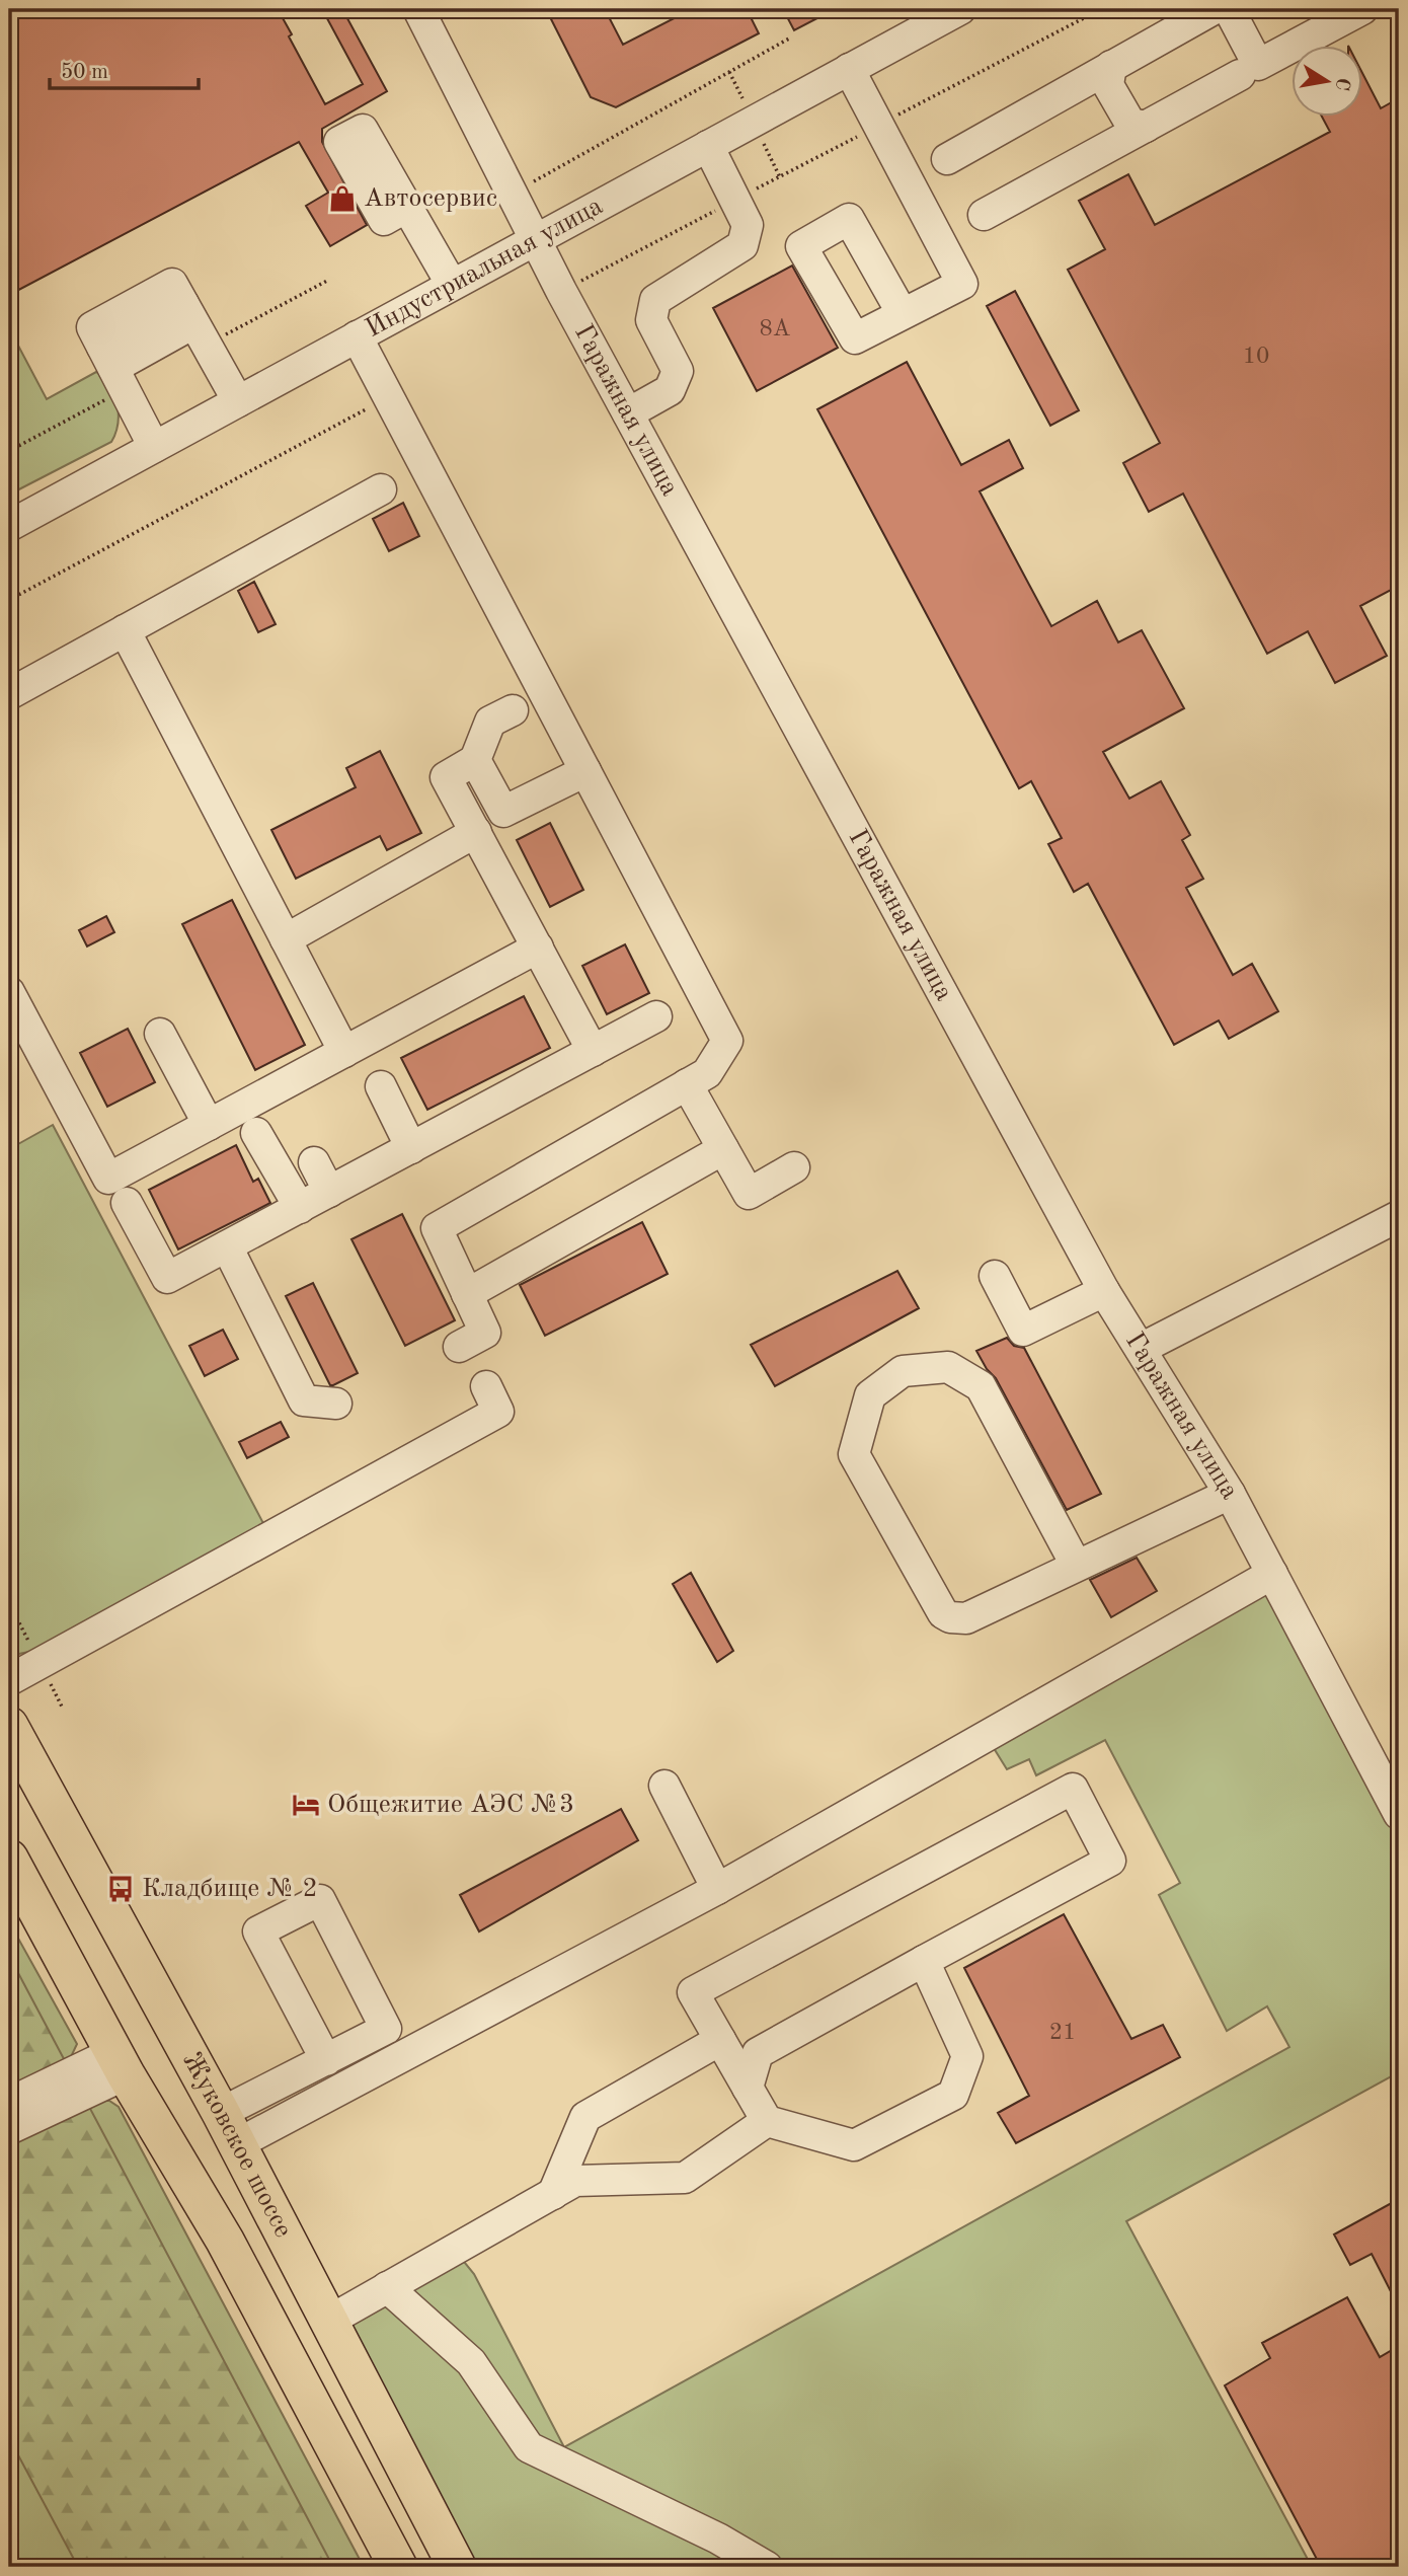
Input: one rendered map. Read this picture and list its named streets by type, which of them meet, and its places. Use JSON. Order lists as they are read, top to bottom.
{
  "streets": {
    "main road": ["Жуковское шоссе"],
    "street": ["Индустриальная улица", "Гаражная улица"]
  },
  "crossings": [
    ["Индустриальная улица", "Гаражная улица"]
  ],
  "places": {
    "shop": ["Автосервис"],
    "hotel": ["Общежитие АЭС №3"],
    "bus stop": ["Кладбище № 2"]
  },
  "house_numbers": ["8А", "10", "21"],
  "scale_bar": "50 m",
  "north": "right"
}
